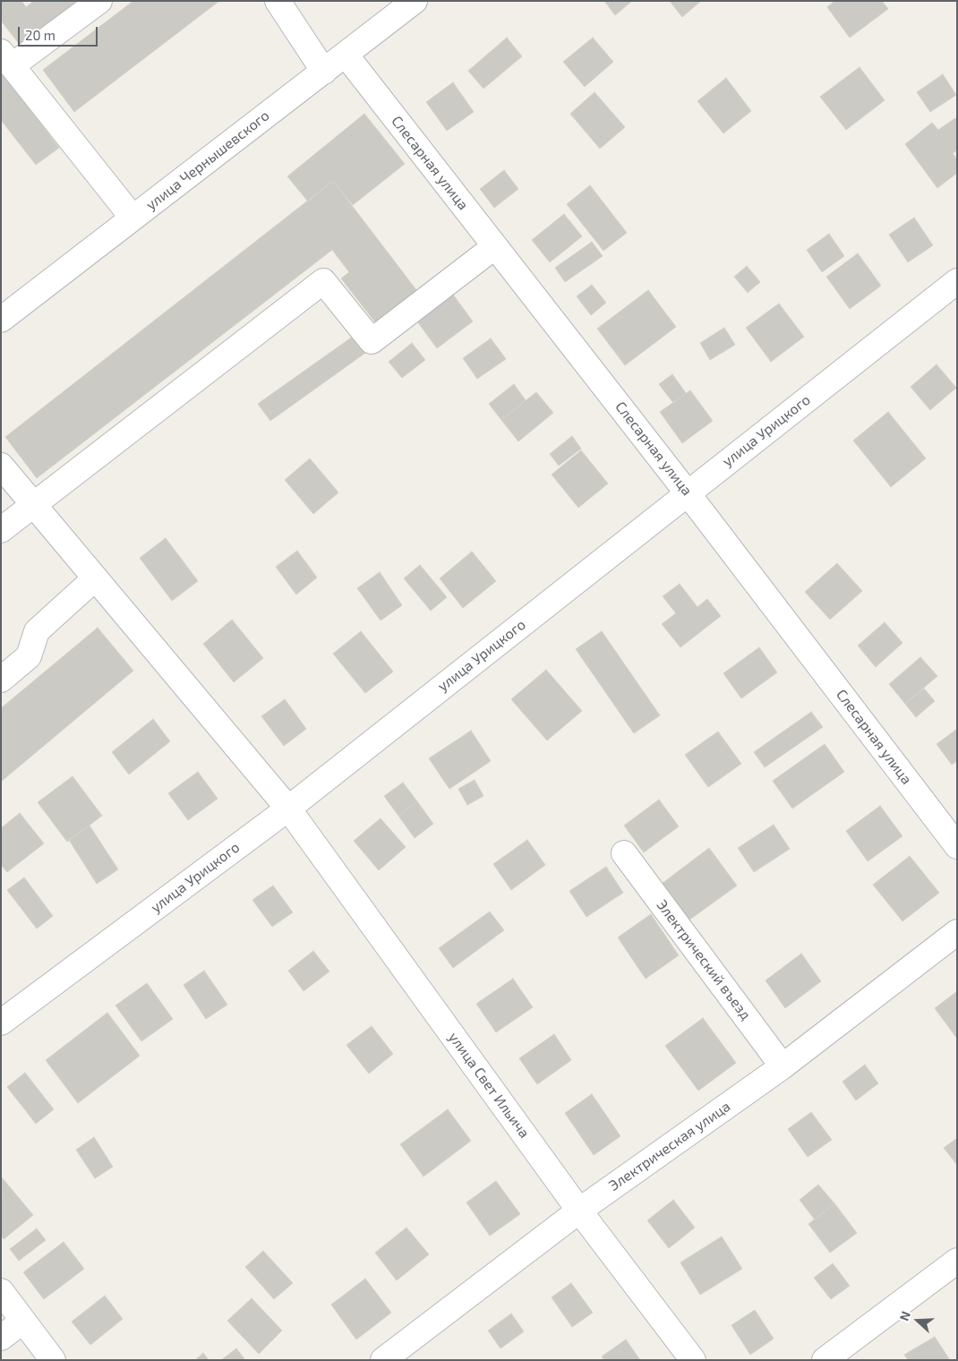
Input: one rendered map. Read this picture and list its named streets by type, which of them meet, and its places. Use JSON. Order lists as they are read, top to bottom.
{
  "streets": {
    "street": [
      "улица Чернышевского",
      "Слесарная улица",
      "улица Урицкого",
      "Электрический въезд",
      "улица Свет Ильича",
      "Электрическая улица"
    ]
  },
  "crossings": [
    ["улица Чернышевского", "Слесарная улица"],
    ["Слесарная улица", "улица Урицкого"],
    ["улица Урицкого", "улица Свет Ильича"],
    ["Электрический въезд", "Электрическая улица"],
    ["улица Свет Ильича", "Электрическая улица"]
  ],
  "scale_bar": "20 m",
  "north": "left"
}
